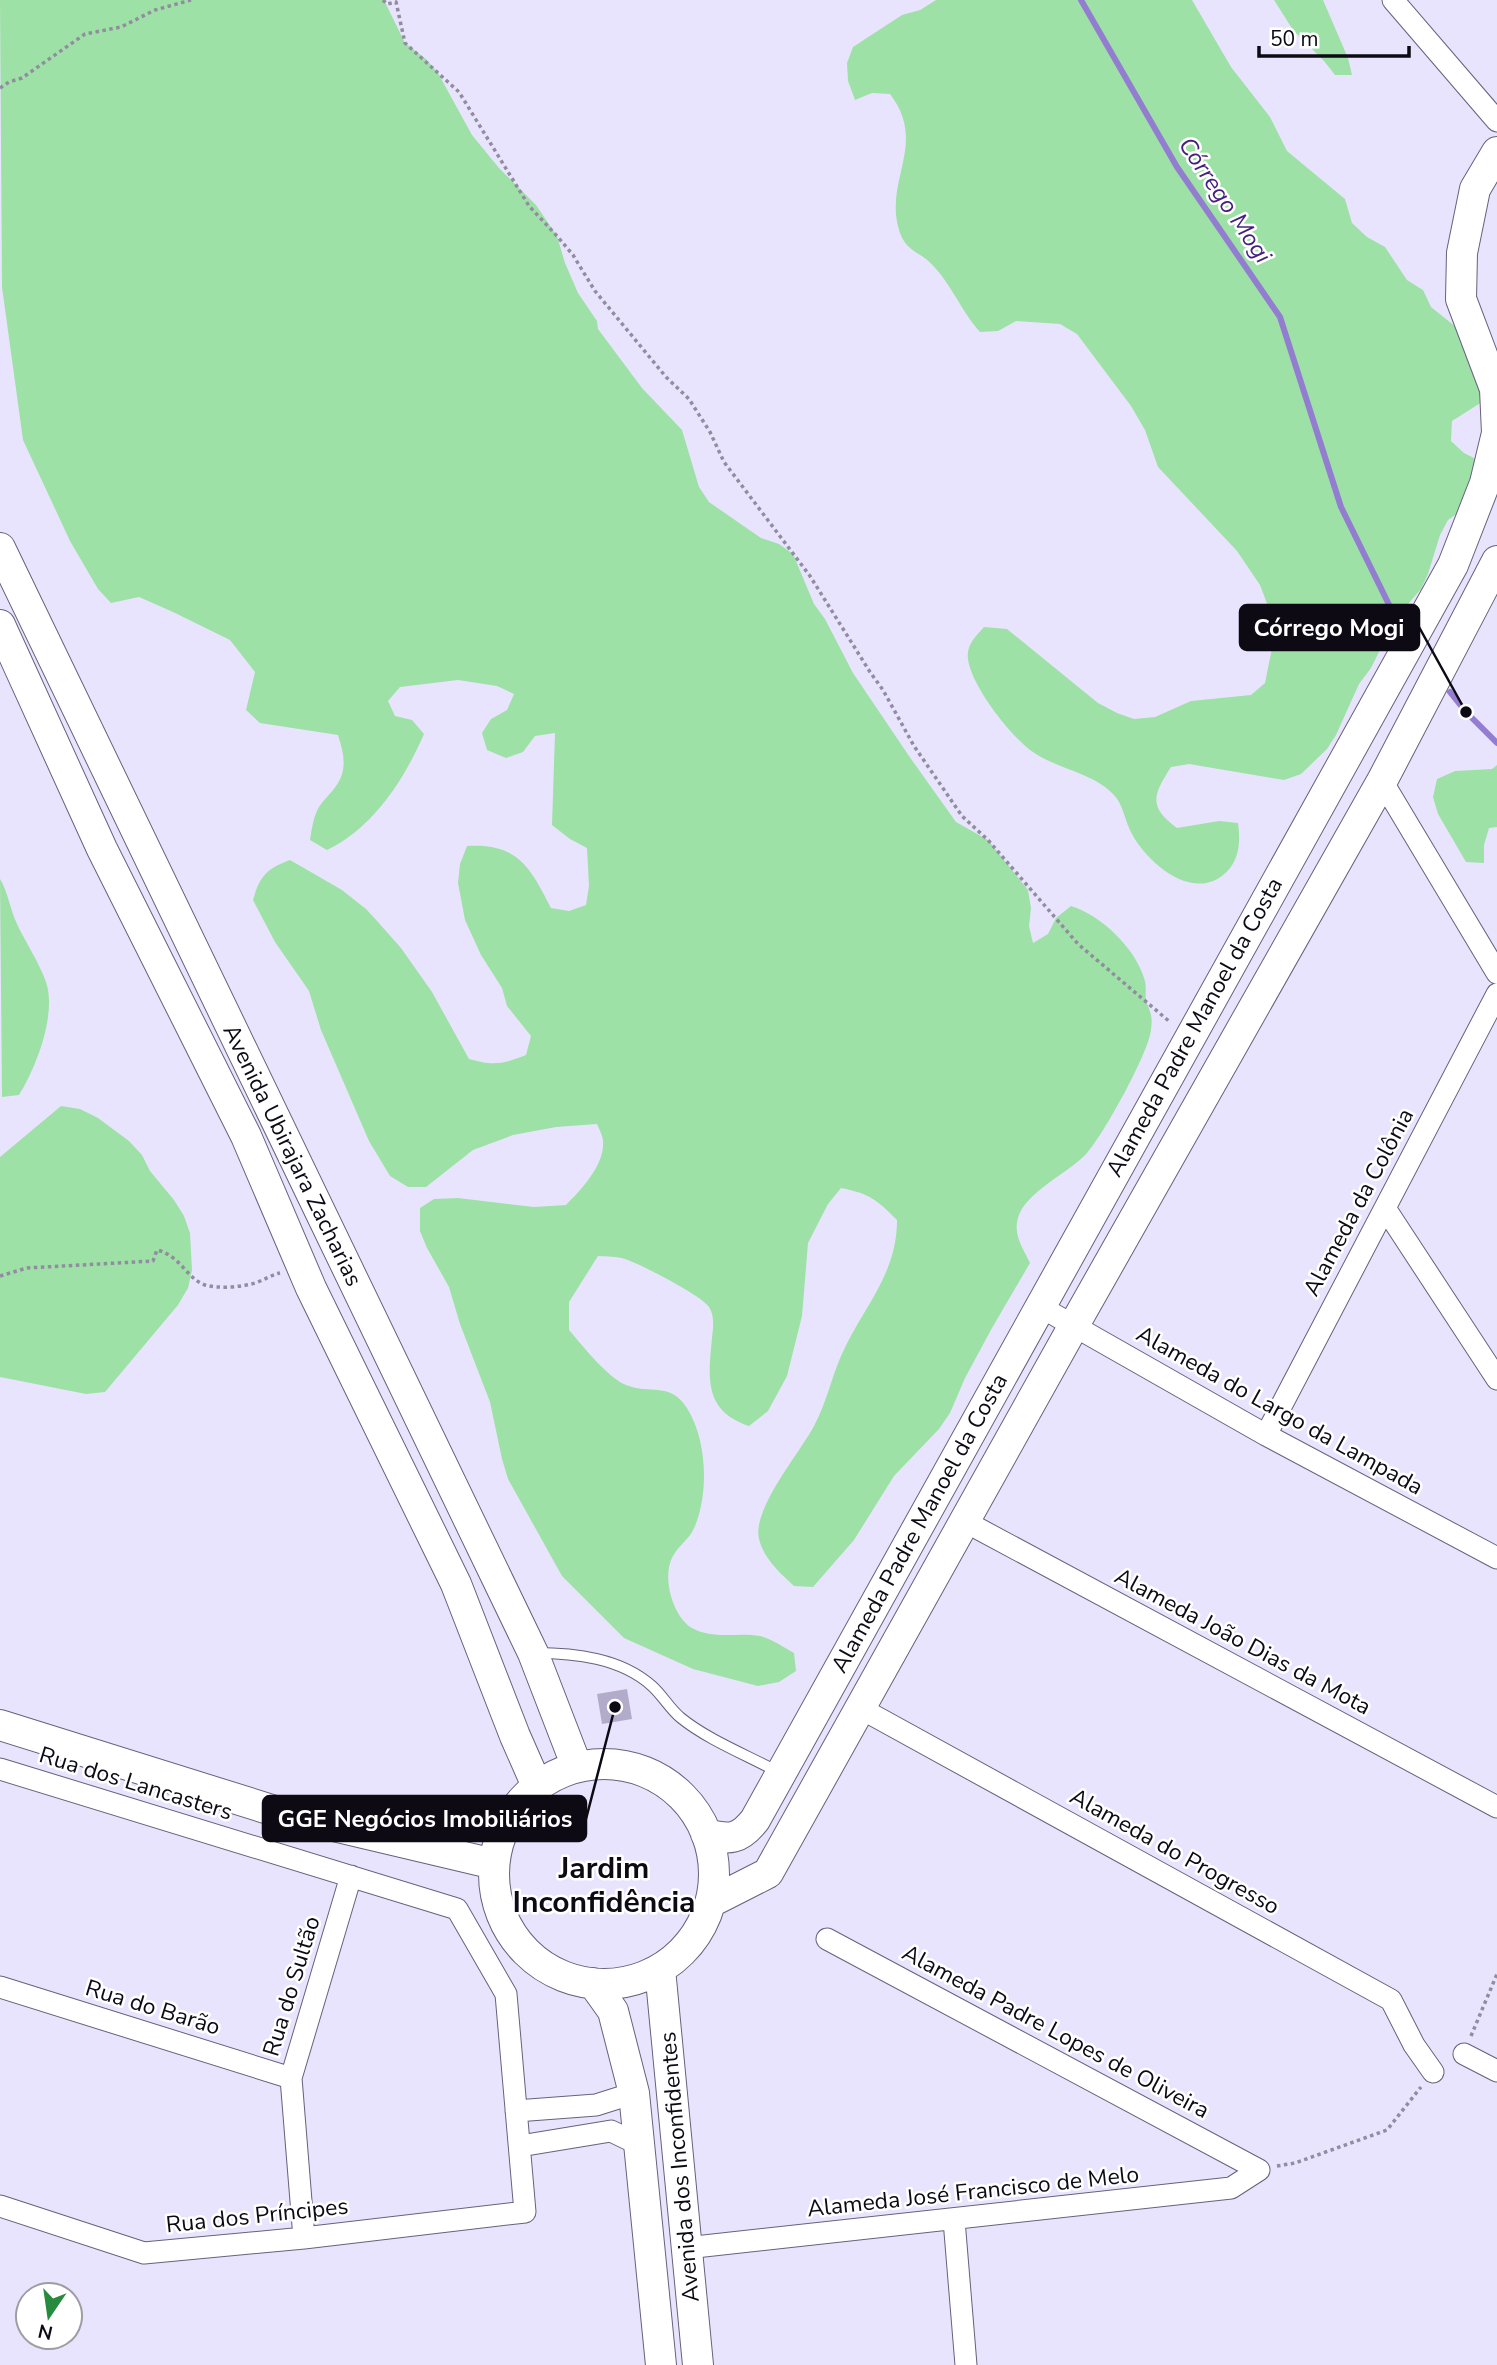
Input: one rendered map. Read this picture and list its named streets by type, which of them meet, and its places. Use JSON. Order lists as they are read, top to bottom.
{
  "streets": {
    "main road": ["Alameda Padre Manoel da Costa", "Avenida Ubirajara Zacharias", "Avenida dos Inconfidentes"],
    "street": [
      "Alameda da Colônia",
      "Alameda do Largo da Lampada",
      "Alameda João Dias da Mota",
      "Rua dos Lancasters",
      "Alameda do Progresso",
      "Rua do Sultão",
      "Rua do Barão",
      "Alameda Padre Lopes de Oliveira",
      "Alameda José Francisco de Melo",
      "Rua dos Príncipes"
    ]
  },
  "crossings": [
    ["Alameda Padre Manoel da Costa", "Avenida Ubirajara Zacharias"],
    ["Alameda Padre Manoel da Costa", "Alameda do Largo da Lampada"],
    ["Alameda Padre Manoel da Costa", "Alameda João Dias da Mota"],
    ["Alameda Padre Manoel da Costa", "Alameda do Progresso"],
    ["Alameda Padre Manoel da Costa", "Avenida dos Inconfidentes"],
    ["Avenida Ubirajara Zacharias", "Avenida dos Inconfidentes"],
    ["Alameda da Colônia", "Alameda do Largo da Lampada"],
    ["Rua dos Lancasters", "Rua do Sultão"],
    ["Rua do Sultão", "Rua do Barão"],
    ["Rua do Sultão", "Rua dos Príncipes"],
    ["Alameda Padre Lopes de Oliveira", "Alameda José Francisco de Melo"],
    ["Avenida dos Inconfidentes", "Alameda José Francisco de Melo"]
  ],
  "districts": ["Jardim Inconfidência"],
  "water": ["Córrego Mogi"],
  "places": ["Córrego Mogi", "GGE Negócios Imobiliários"],
  "scale_bar": "50 m",
  "north": "bottom"
}
